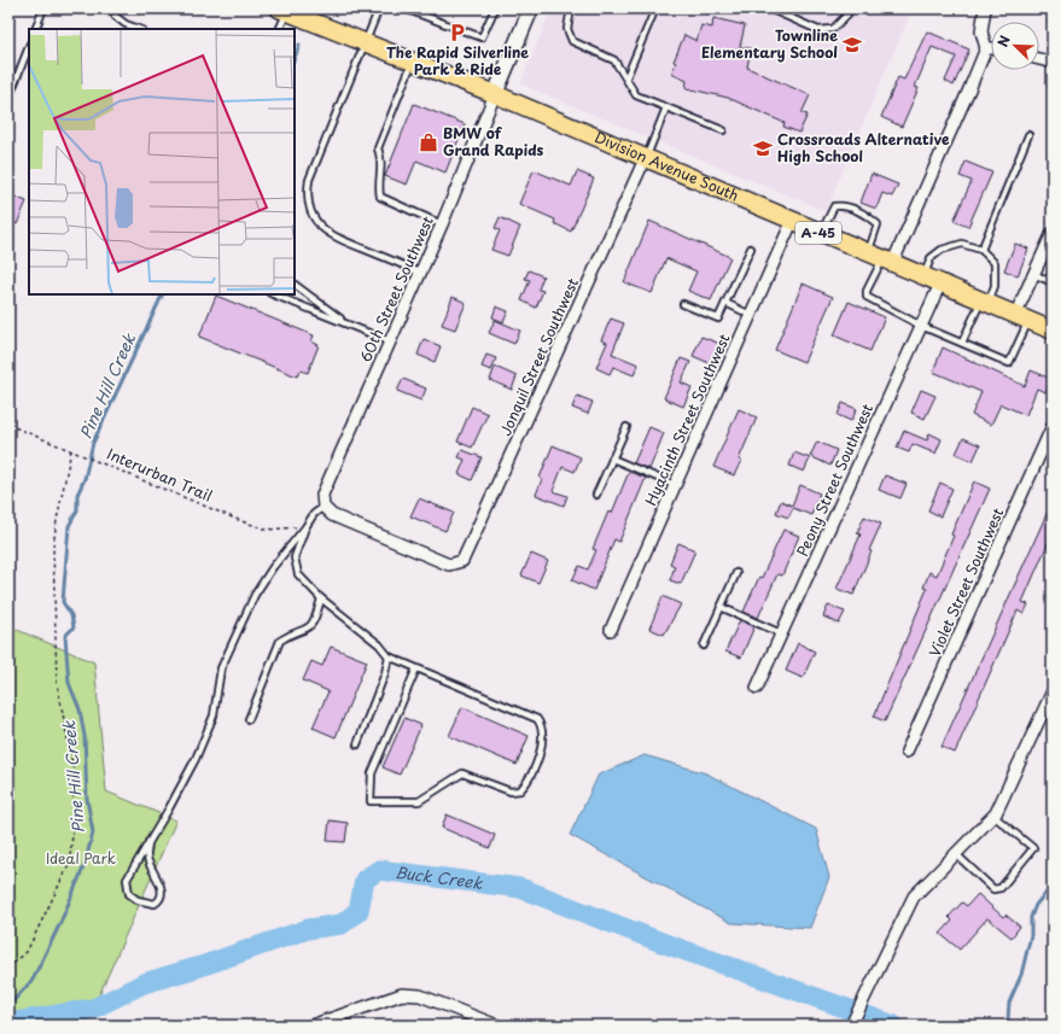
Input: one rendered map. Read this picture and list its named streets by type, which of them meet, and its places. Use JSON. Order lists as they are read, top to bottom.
{
  "streets": {
    "main road": ["Division Avenue South", "A-45"],
    "street": [
      "60th Street Southwest",
      "Jonquil Street Southwest",
      "Hyacinth Street Southwest",
      "Peony Street Southwest",
      "Violet Street Southwest"
    ],
    "path": ["Interurban Trail"]
  },
  "crossings": [
    ["Division Avenue South", "60th Street Southwest"],
    ["Division Avenue South", "Jonquil Street Southwest"],
    ["Division Avenue South", "Hyacinth Street Southwest"],
    ["Division Avenue South", "Peony Street Southwest"],
    ["60th Street Southwest", "Jonquil Street Southwest"]
  ],
  "water": ["Pine Hill Creek", "Buck Creek"],
  "parks": ["Ideal Park"],
  "places": {
    "parking": ["The Rapid Silverline Park & Ride"],
    "school or university": ["Townline Elementary School", "Crossroads Alternative High School"],
    "shop": ["BMW of Grand Rapids"]
  },
  "north": "top left"
}
